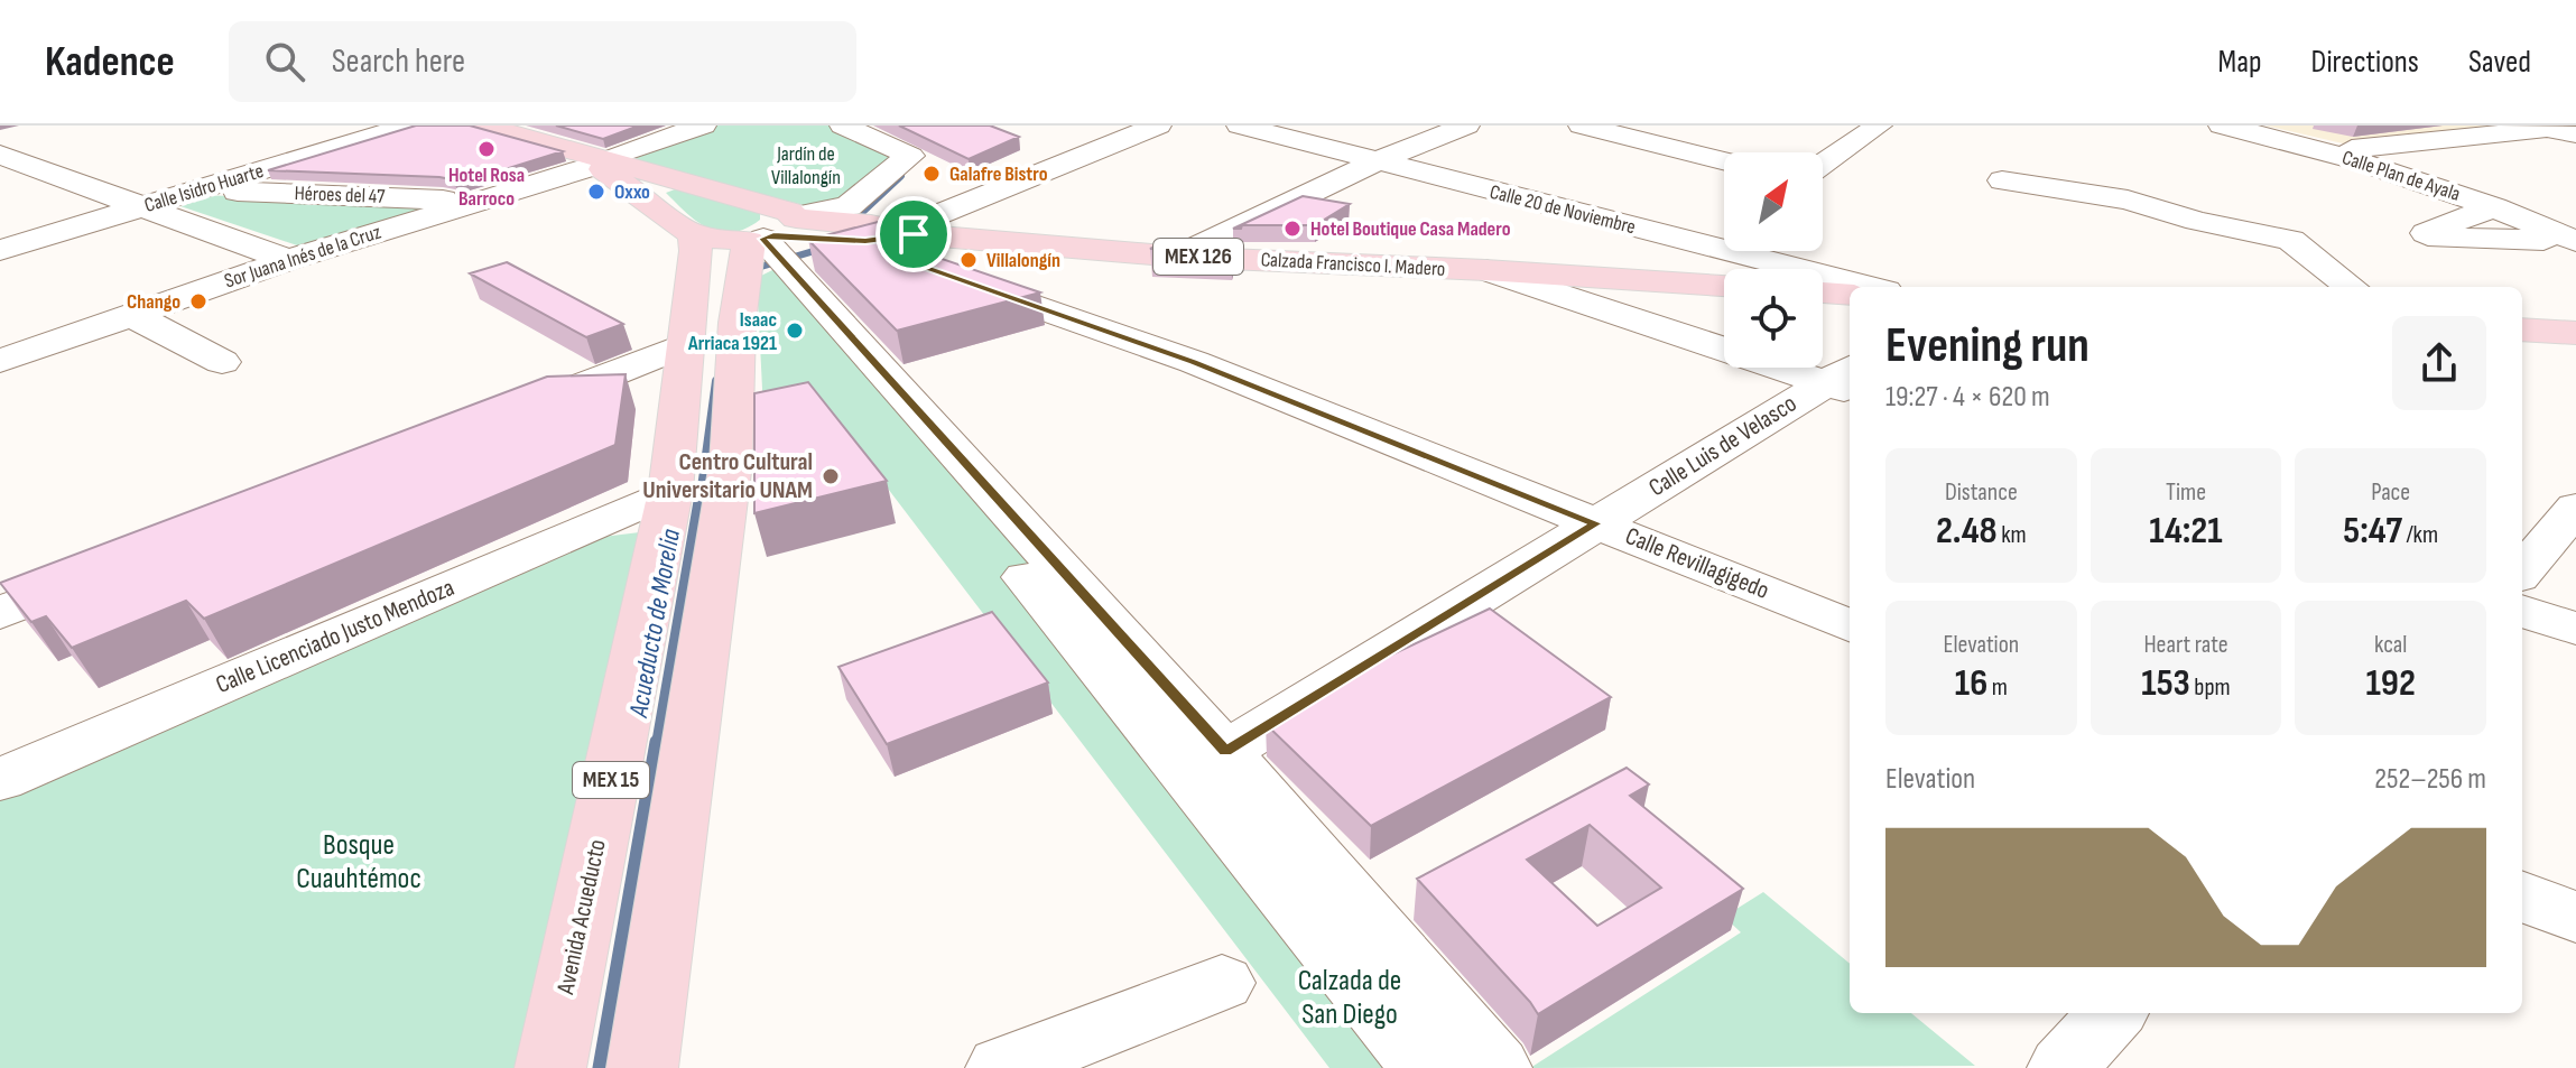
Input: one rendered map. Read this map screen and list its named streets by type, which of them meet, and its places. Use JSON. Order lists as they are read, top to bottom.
{
  "streets": {
    "main road": [
      "MEX 126",
      "Calzada Francisco I. Madero",
      "MEX 15",
      "Avenida Acueducto"
    ],
    "street": [
      "Calle Plan de Ayala",
      "Calle Isidro Huarte",
      "Héroes del 47",
      "Calle 20 de Noviembre",
      "Sor Juana Inés de la Cruz",
      "Calle Luis de Velasco",
      "Calle Revillagigedo",
      "Calle Licenciado Justo Mendoza"
    ]
  },
  "crossings": [
    ["Calle Isidro Huarte", "Héroes del 47"],
    ["Héroes del 47", "Sor Juana Inés de la Cruz"],
    ["MEX 126", "Calzada Francisco I. Madero"],
    ["MEX 126", "Calle Revillagigedo"],
    ["MEX 126", "MEX 15"],
    ["Calzada Francisco I. Madero", "Calle Revillagigedo"],
    ["Calle Luis de Velasco", "Calle Revillagigedo"],
    ["Calle Licenciado Justo Mendoza", "Avenida Acueducto"]
  ],
  "water": ["Acueducto de Morelia"],
  "parks": ["Jardín de Villalongín", "Bosque Cuauhtémoc", "Calzada de San Diego"],
  "places": [
    "Hotel Rosa Barroco",
    "Galafre Bistro",
    "Oxxo",
    "Hotel Boutique Casa Madero",
    "Villalongín",
    "Chango",
    "Isaac Arriaca 1921",
    "Centro Cultural Universitario UNAM"
  ],
  "north": "top right",
  "page": {
    "header": "Kadence",
    "search": "Search here",
    "nav": ["Map", "Directions", "Saved"],
    "heading": ["Evening run", "19:27 · 4 × 620 m"],
    "stats": [
      ["Distance", "2.48 km"],
      ["Time", "14:21"],
      ["Pace", "5:47 /km"],
      ["Elevation", "16 m"],
      ["Heart rate", "153 bpm"],
      ["kcal", "192"]
    ],
    "chart": ["Elevation", "252–256 m"]
  }
}
